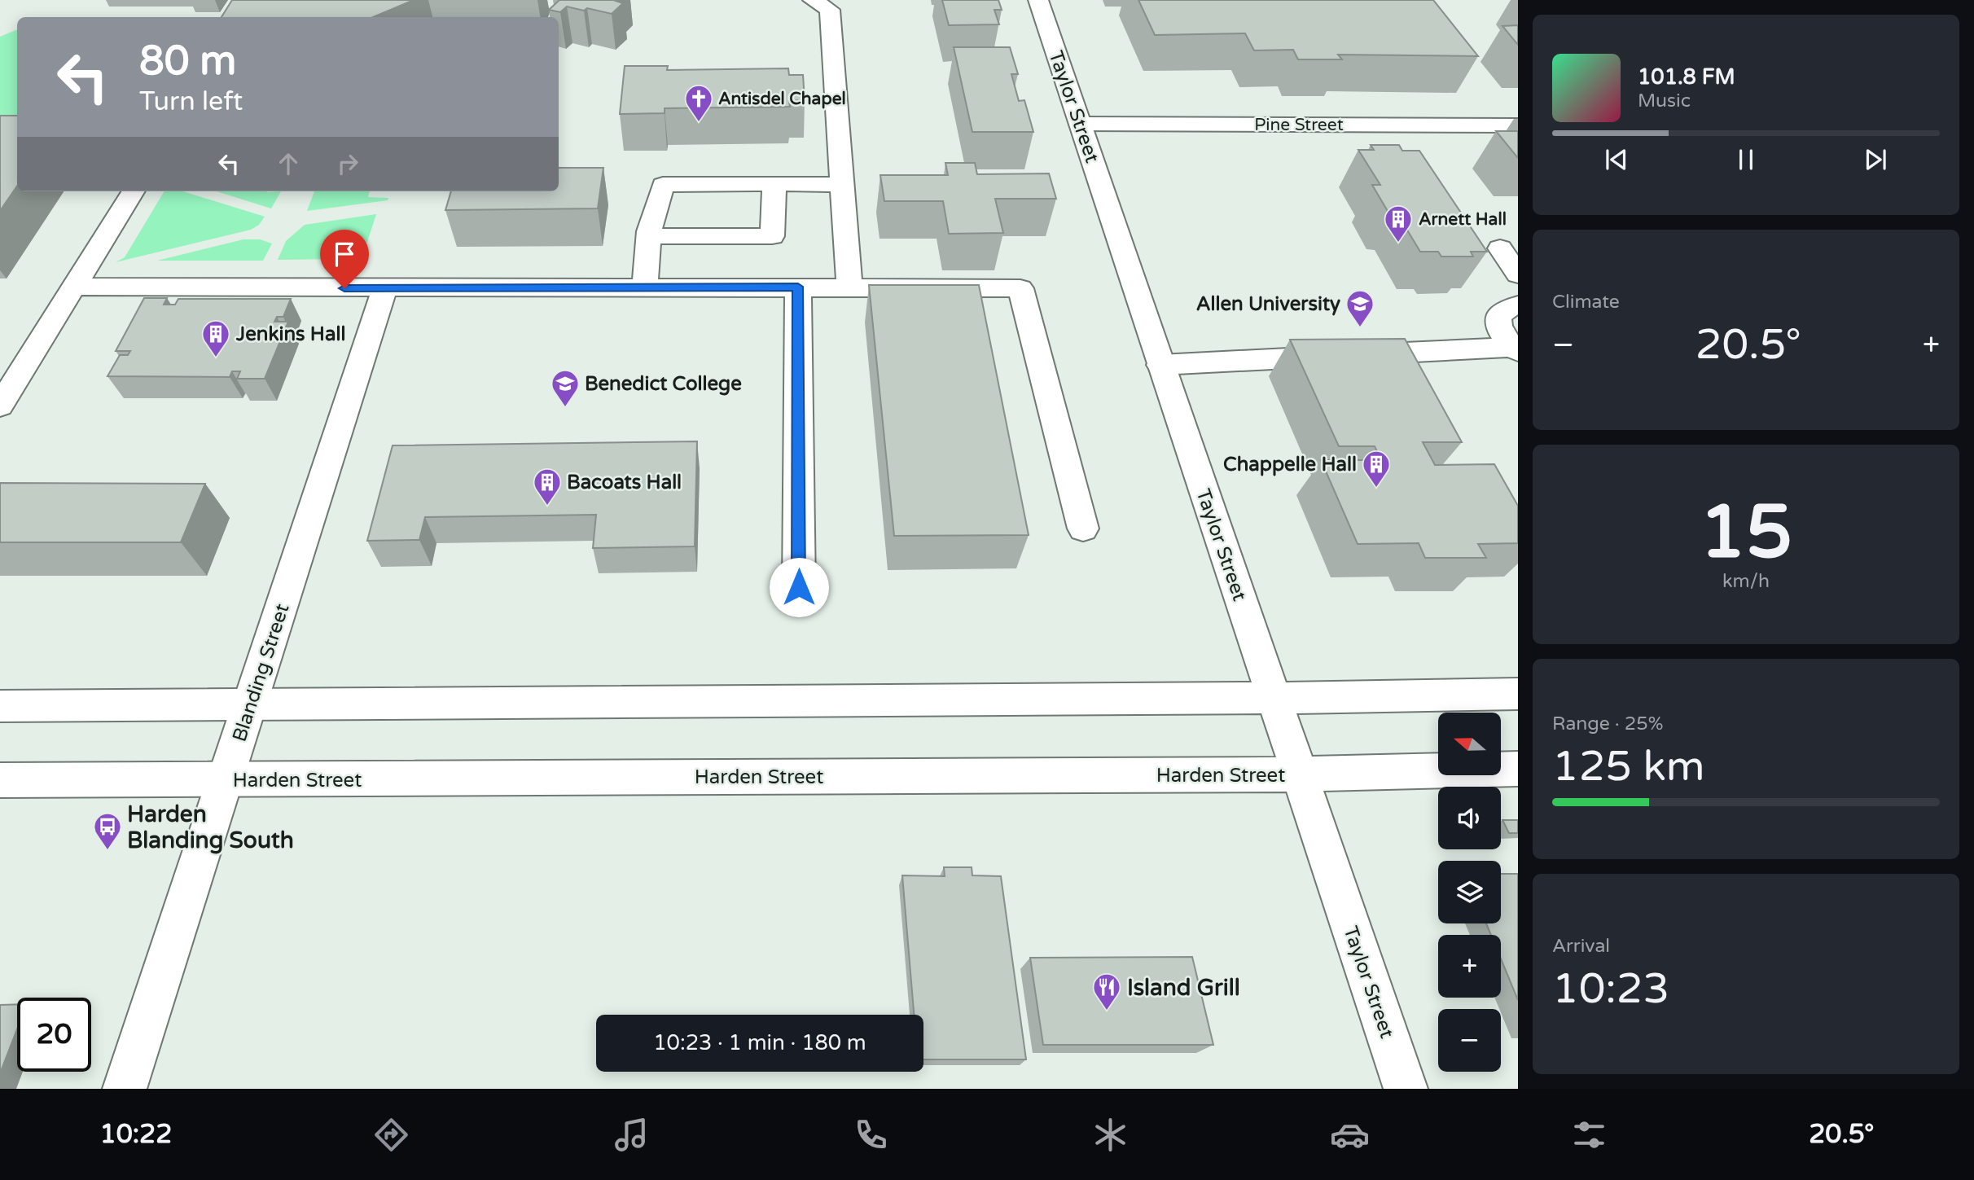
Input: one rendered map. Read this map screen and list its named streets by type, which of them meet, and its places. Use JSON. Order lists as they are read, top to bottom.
{
  "streets": {
    "main road": [
      "Taylor Street",
      "Pine Street",
      "Blanding Street",
      "Harden Street"
    ]
  },
  "crossings": [
    ["Taylor Street", "Pine Street"],
    ["Taylor Street", "Harden Street"],
    ["Blanding Street", "Harden Street"]
  ],
  "places": {
    "church": ["Antisdel Chapel"],
    "building": [
      "Arnett Hall",
      "Jenkins Hall",
      "Chappelle Hall",
      "Bacoats Hall"
    ],
    "school or university": ["Allen University", "Benedict College"],
    "bus stop": ["Harden Blanding South"],
    "restaurant": ["Island Grill"]
  },
  "north": "left",
  "page": {
    "turn": ["80 m", "Turn left"],
    "song": ["101.8 FM", "Music"],
    "tile": [
      "Climate",
      ["15", "km/h"],
      ["Range · 25%", "125 km"],
      ["Arrival", "10:23"]
    ],
    "heat": ["−", "20.5°", "+"],
    "map_buttons": ["+", "−"],
    "limit": "20",
    "trip": "10:23 · 1 min · 180 m",
    "tabs": ["10:22", "20.5°"]
  }
}
